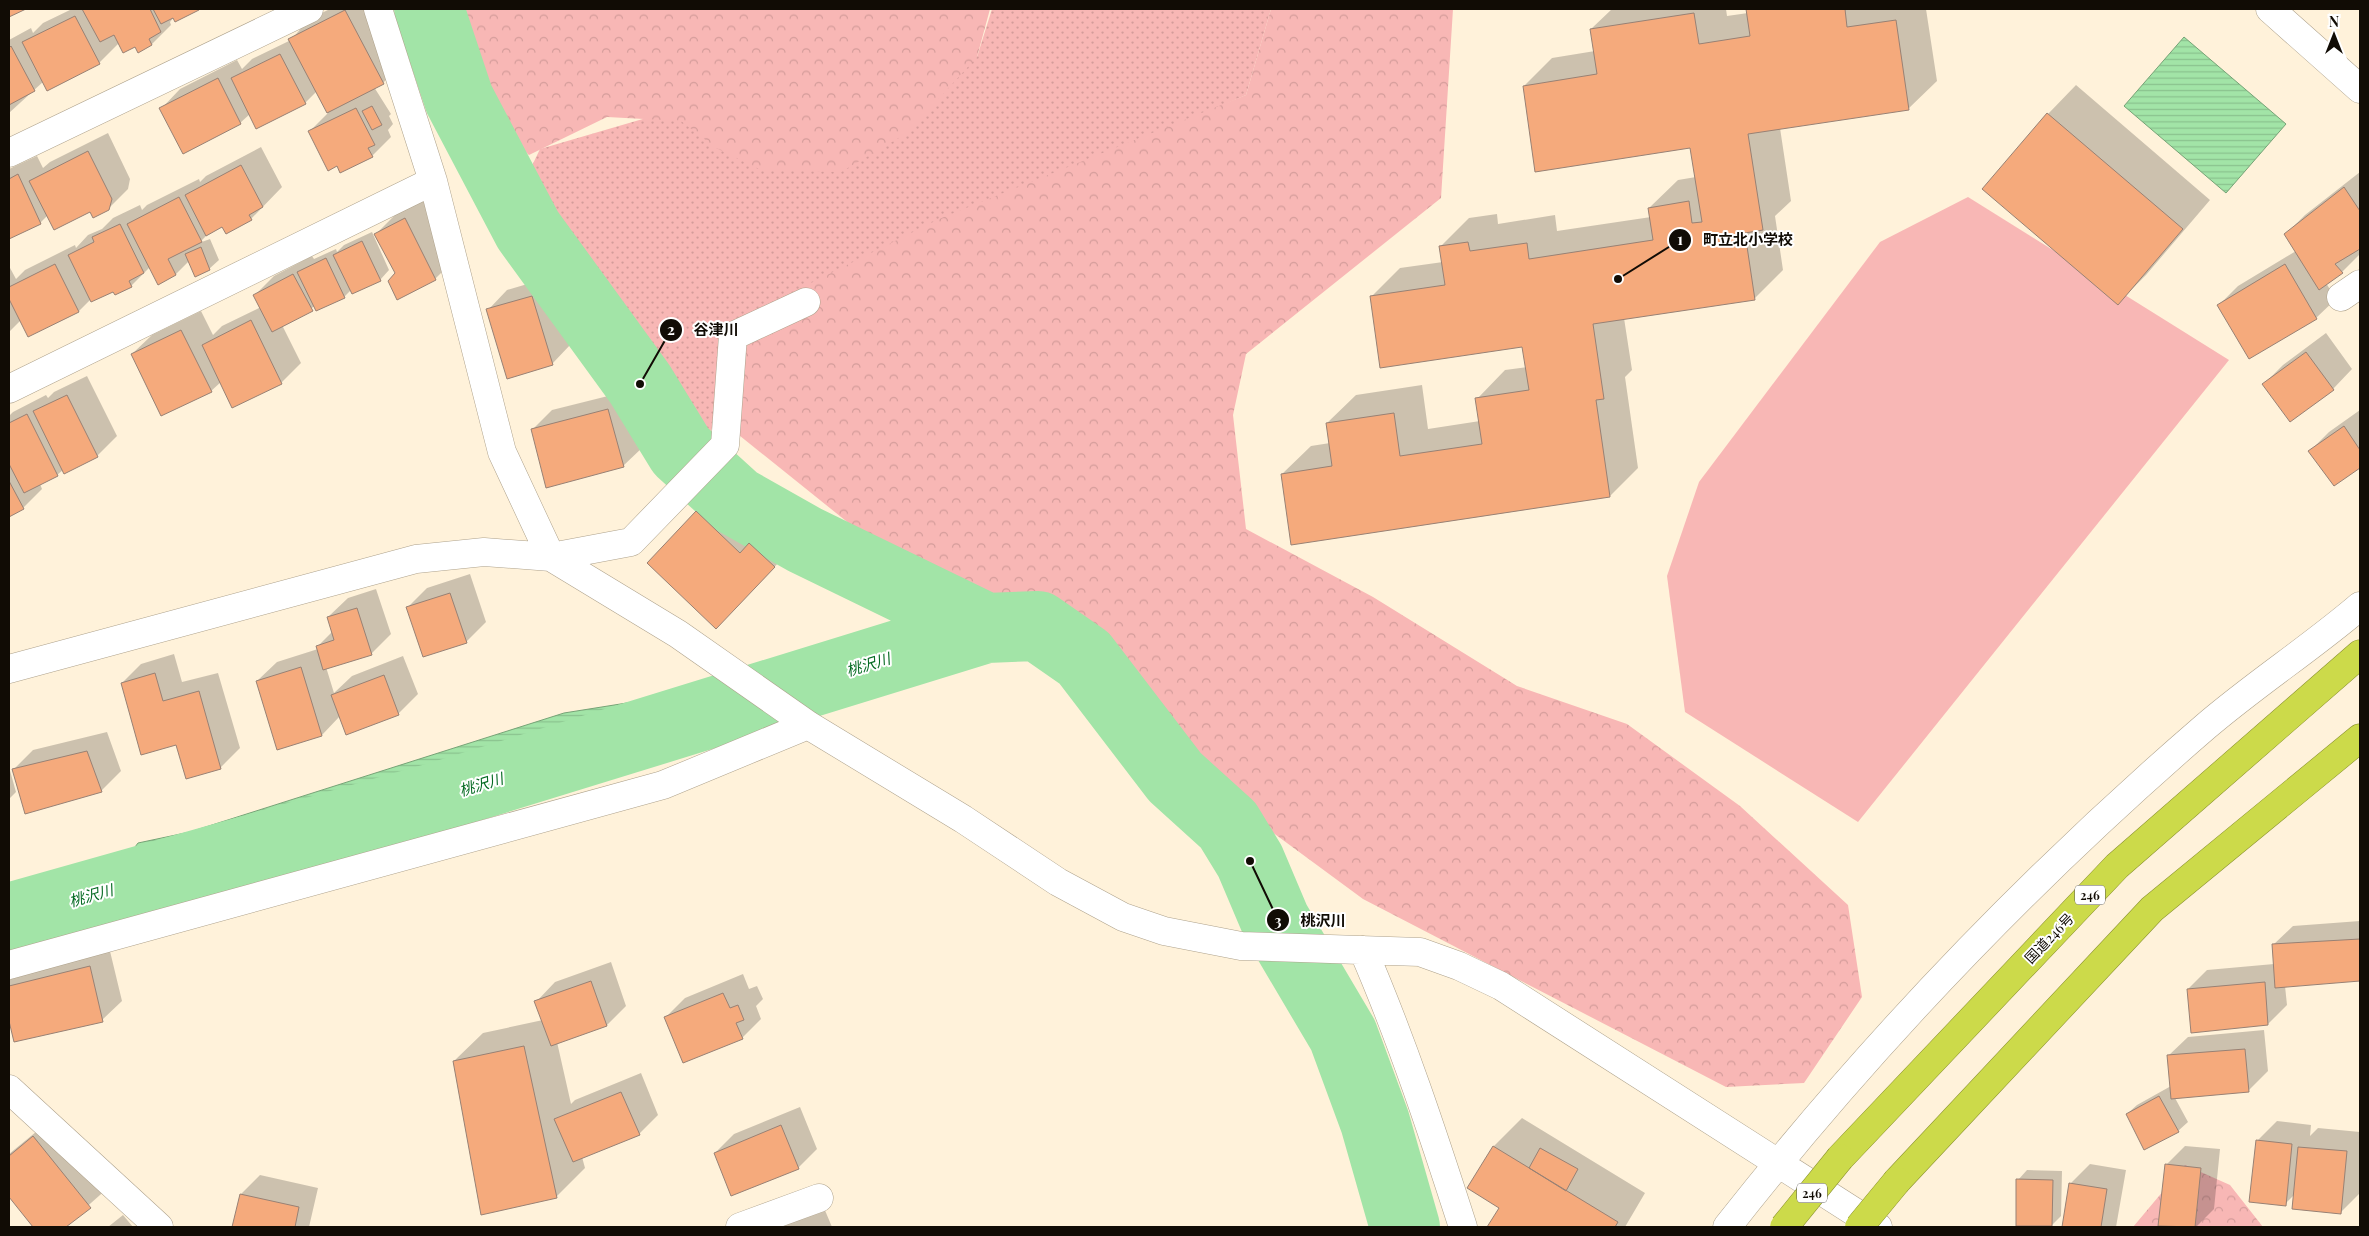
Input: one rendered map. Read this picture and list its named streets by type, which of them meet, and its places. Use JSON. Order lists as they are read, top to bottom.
{
  "streets": {
    "highway": ["246", "国道246号"]
  },
  "water": ["桃沢川"],
  "places": ["町立北小学校", "谷津川", "桃沢川"],
  "north": "top"
}
